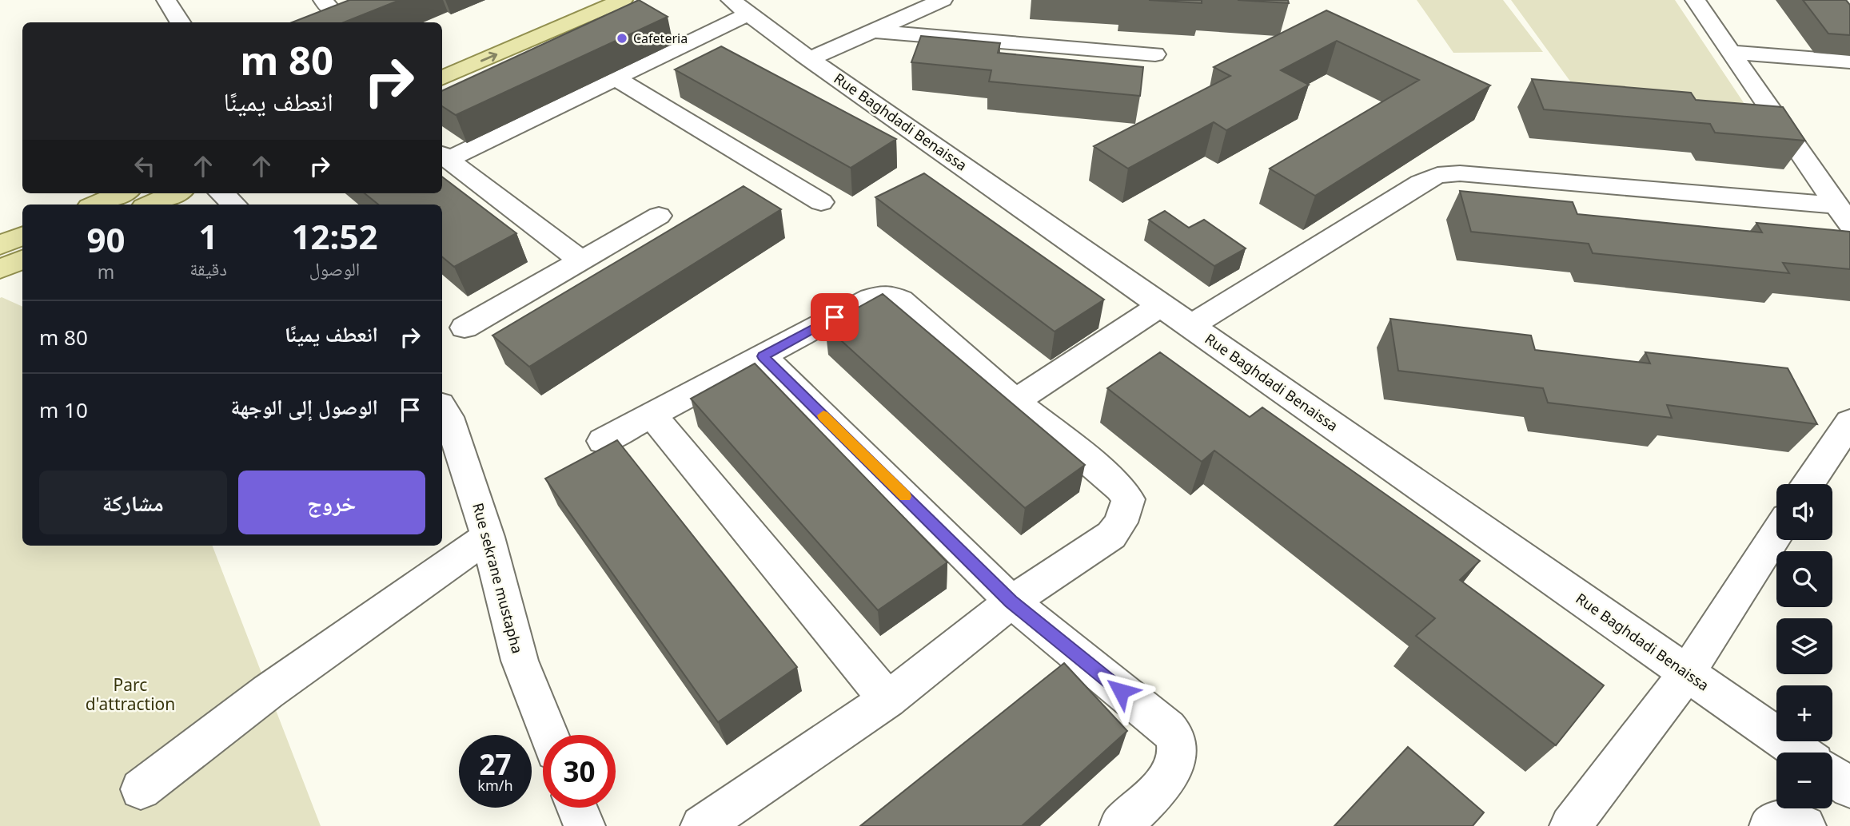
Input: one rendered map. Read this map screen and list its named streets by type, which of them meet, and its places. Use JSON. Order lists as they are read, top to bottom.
{
  "streets": {
    "street": ["Rue Baghdadi Benaissa", "Rue sekrane mustapha"]
  },
  "parks": ["Parc d'attraction"],
  "places": ["Cafeteria"],
  "page": {
    "turn": ["80 m", "انعطف يمينًا"],
    "eta": [
      "12:52",
      "الوصول",
      "1",
      "دقيقة",
      "90",
      "m"
    ],
    "list": [
      {
        "name": "انعطف يمينًا",
        "value": "80 m"
      },
      {
        "name": "الوصول إلى الوجهة",
        "value": "10 m"
      }
    ],
    "buttons": ["خروج", "مشاركة"],
    "map_buttons": ["+", "−"],
    "speed": "27 km/h",
    "limit": "30"
  }
}
